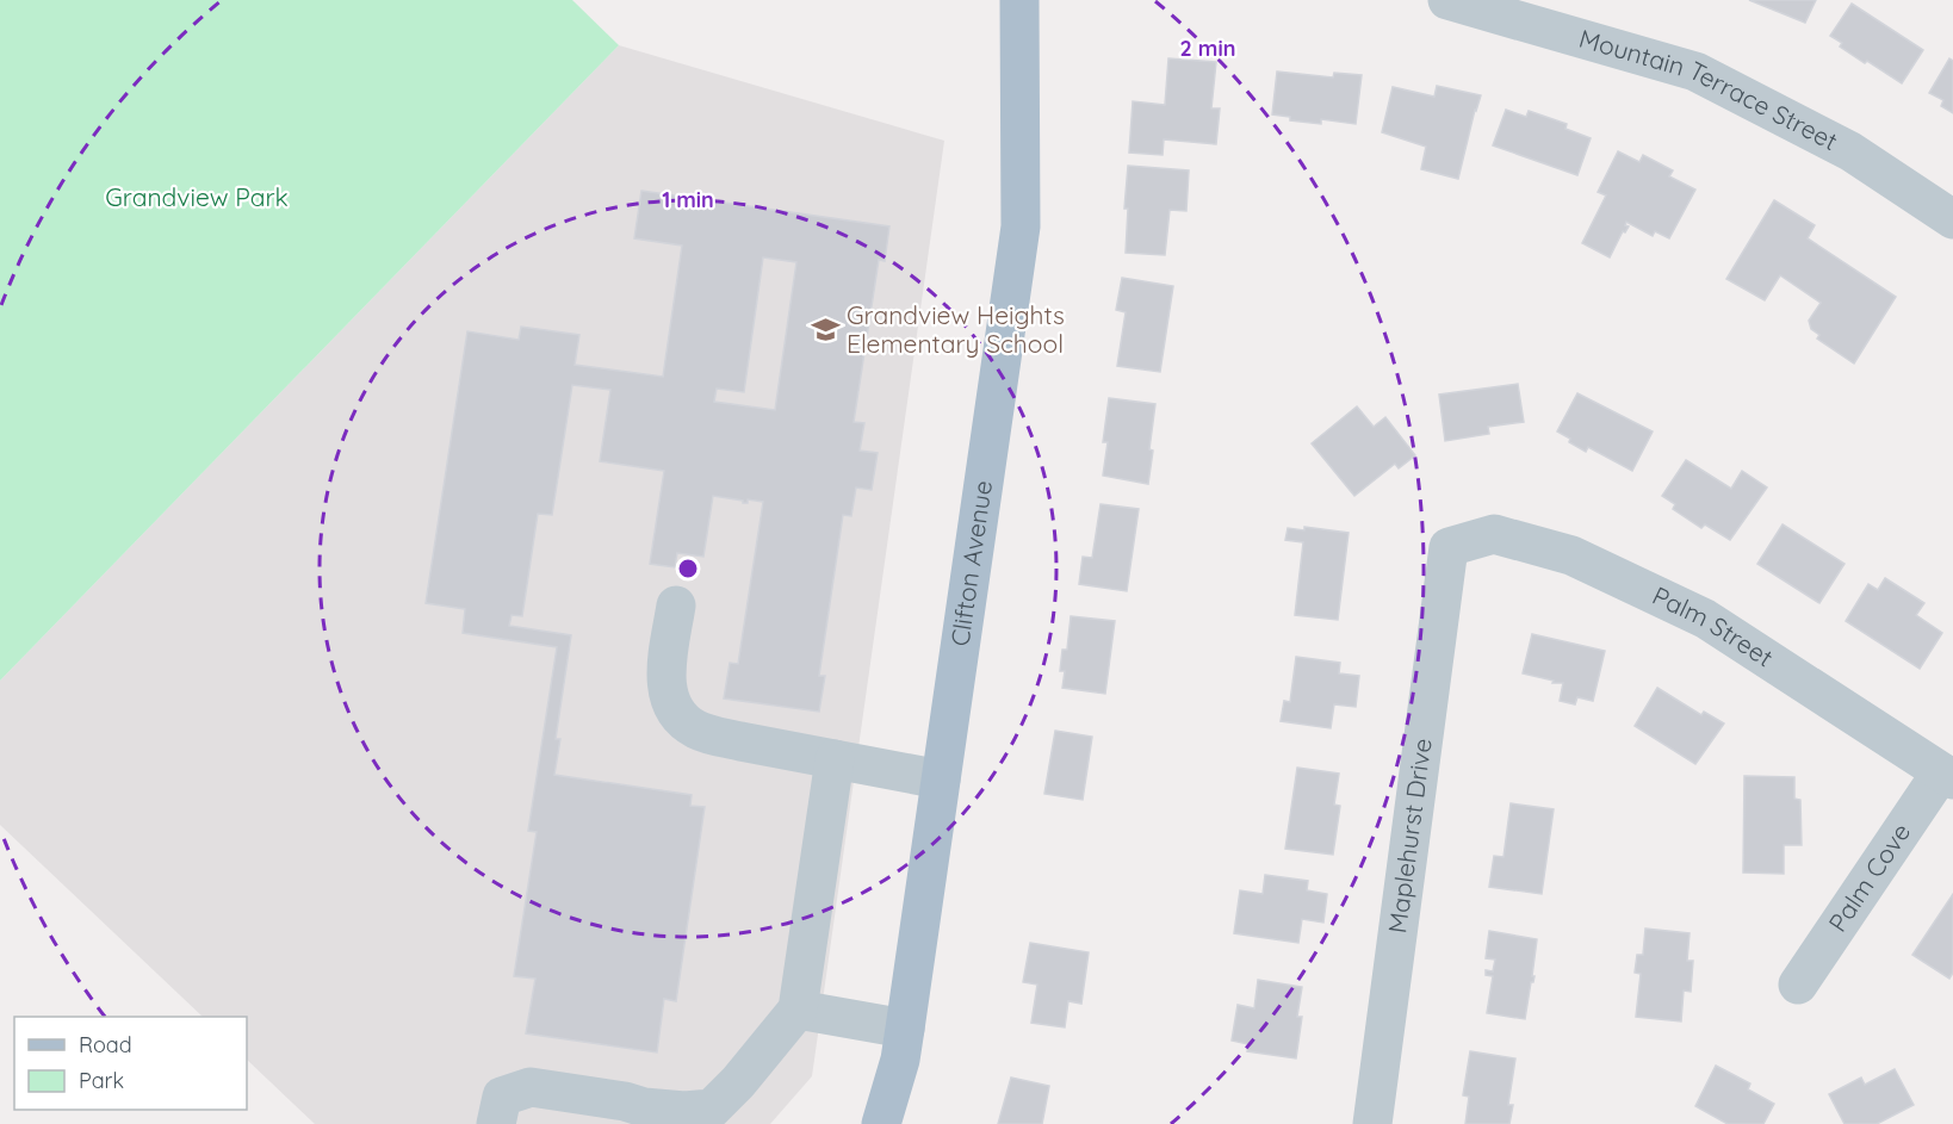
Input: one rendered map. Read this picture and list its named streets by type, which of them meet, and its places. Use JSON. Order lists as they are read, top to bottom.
{
  "streets": {
    "main road": ["Clifton Avenue"],
    "street": [
      "Mountain Terrace Street",
      "Palm Street",
      "Maplehurst Drive",
      "Palm Cove"
    ]
  },
  "crossings": [
    ["Palm Street", "Maplehurst Drive"],
    ["Palm Street", "Palm Cove"]
  ],
  "parks": ["Grandview Park"],
  "places": {
    "school or university": ["Grandview Heights Elementary School"]
  },
  "legend": ["Road", "Park"],
  "rings": ["2 min", "1 min"]
}
